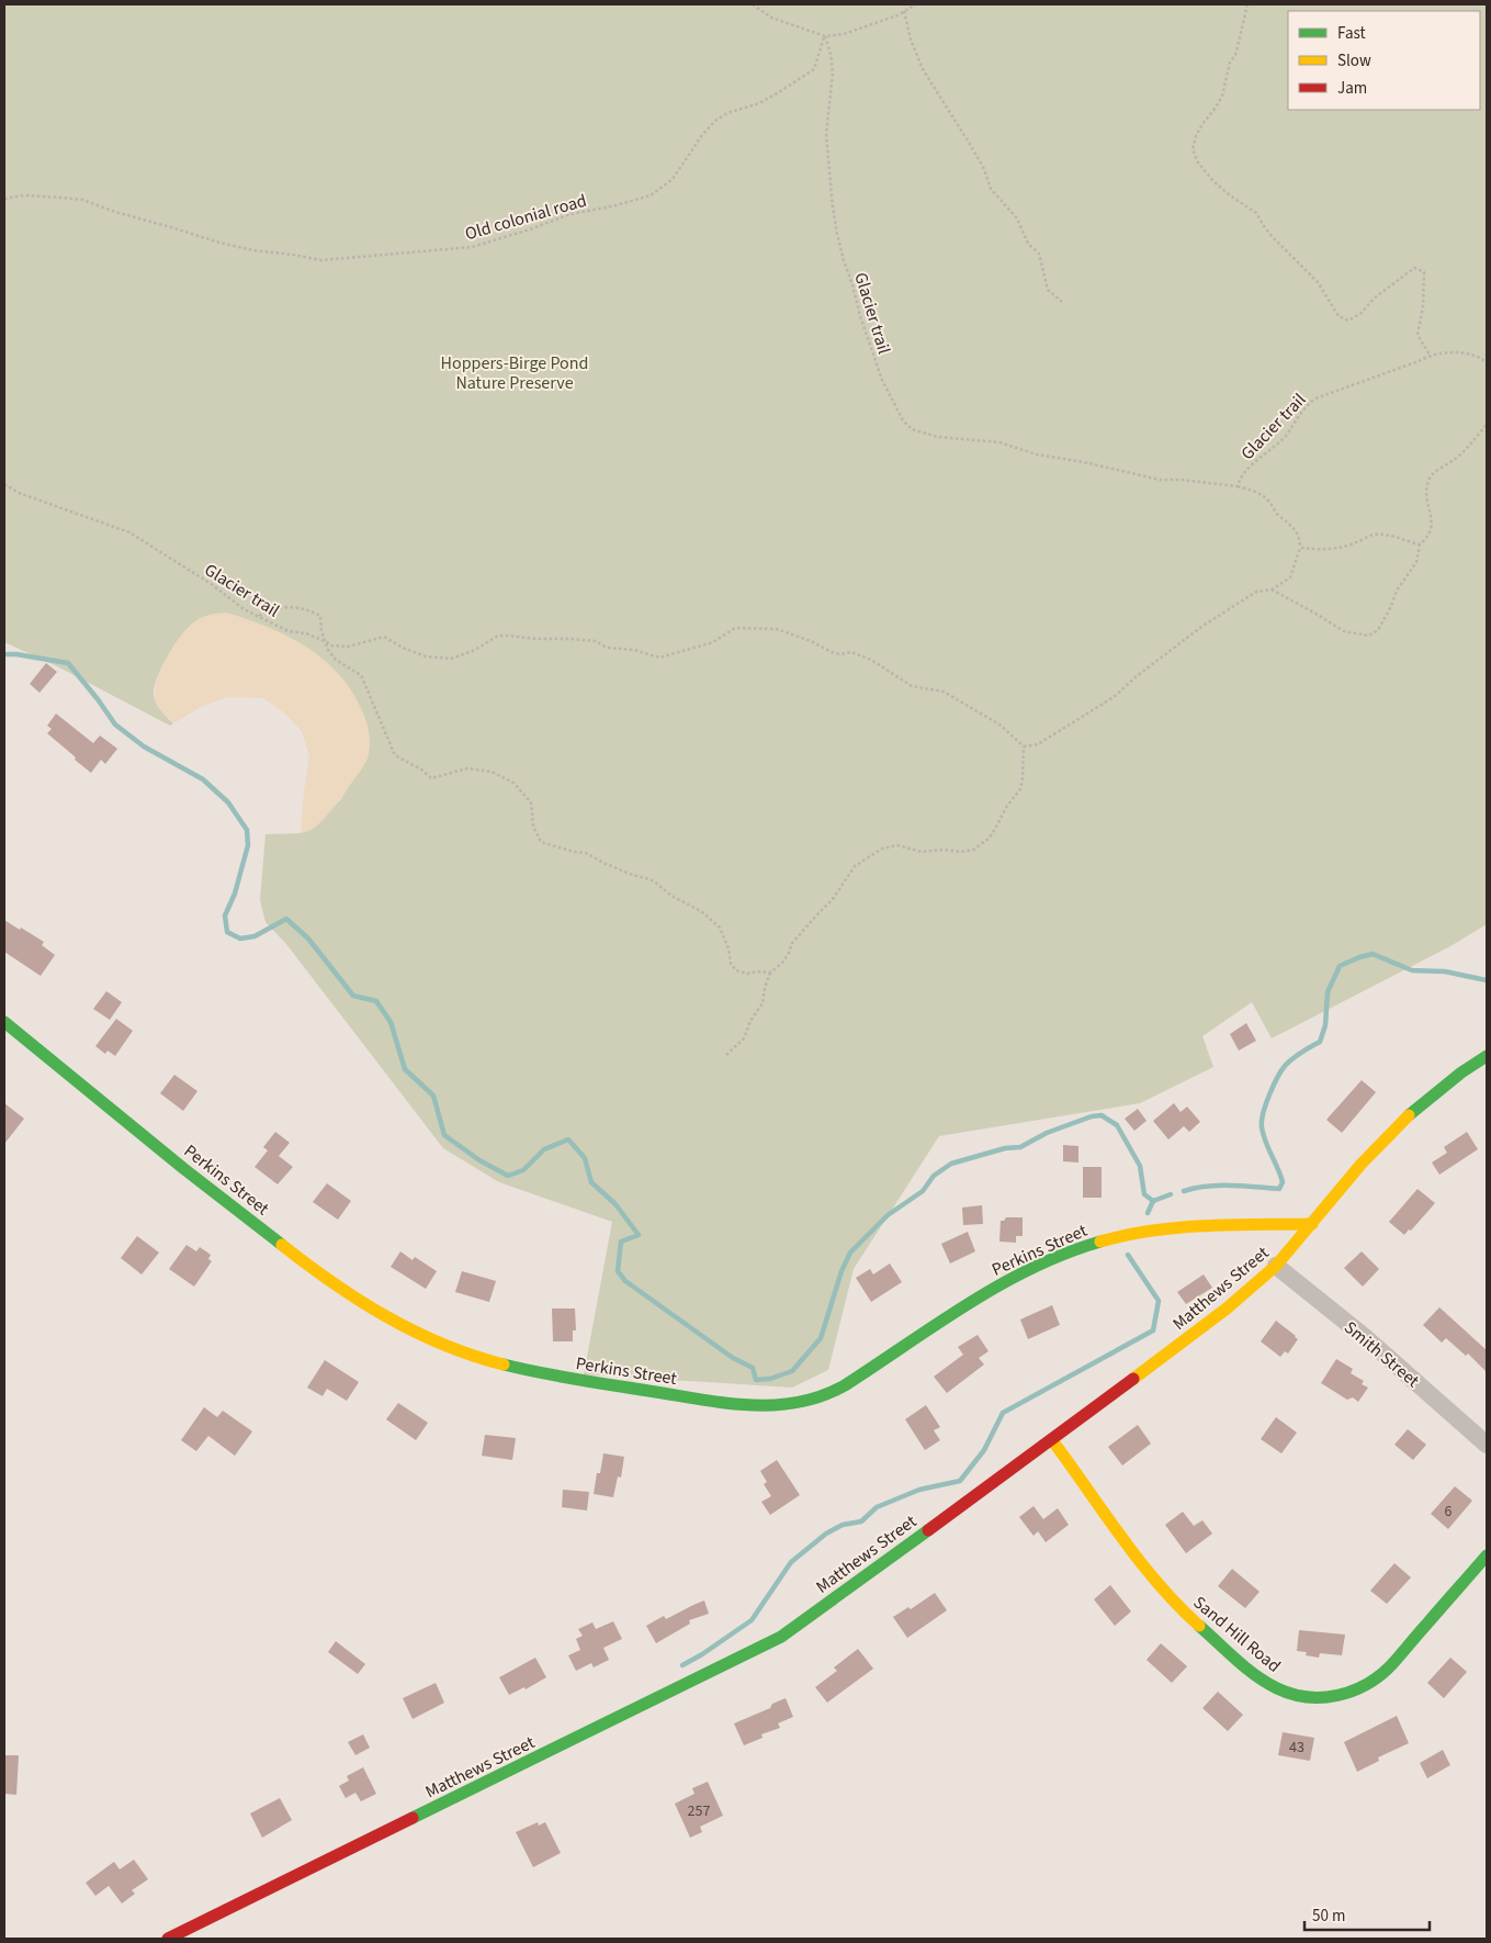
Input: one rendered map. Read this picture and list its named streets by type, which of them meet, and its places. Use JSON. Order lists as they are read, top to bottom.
{
  "streets": {
    "street": [
      "Perkins Street",
      "Matthews Street",
      "Smith Street",
      "Sand Hill Road"
    ],
    "path": ["Old colonial road", "Glacier trail"]
  },
  "crossings": [
    ["Old colonial road", "Glacier trail"],
    ["Perkins Street", "Matthews Street"],
    ["Matthews Street", "Smith Street"],
    ["Matthews Street", "Sand Hill Road"]
  ],
  "parks": ["Hoppers-Birge Pond Nature Preserve"],
  "house_numbers": ["6", "43", "257"],
  "legend": ["Fast", "Slow", "Jam"],
  "scale_bar": "50 m"
}
